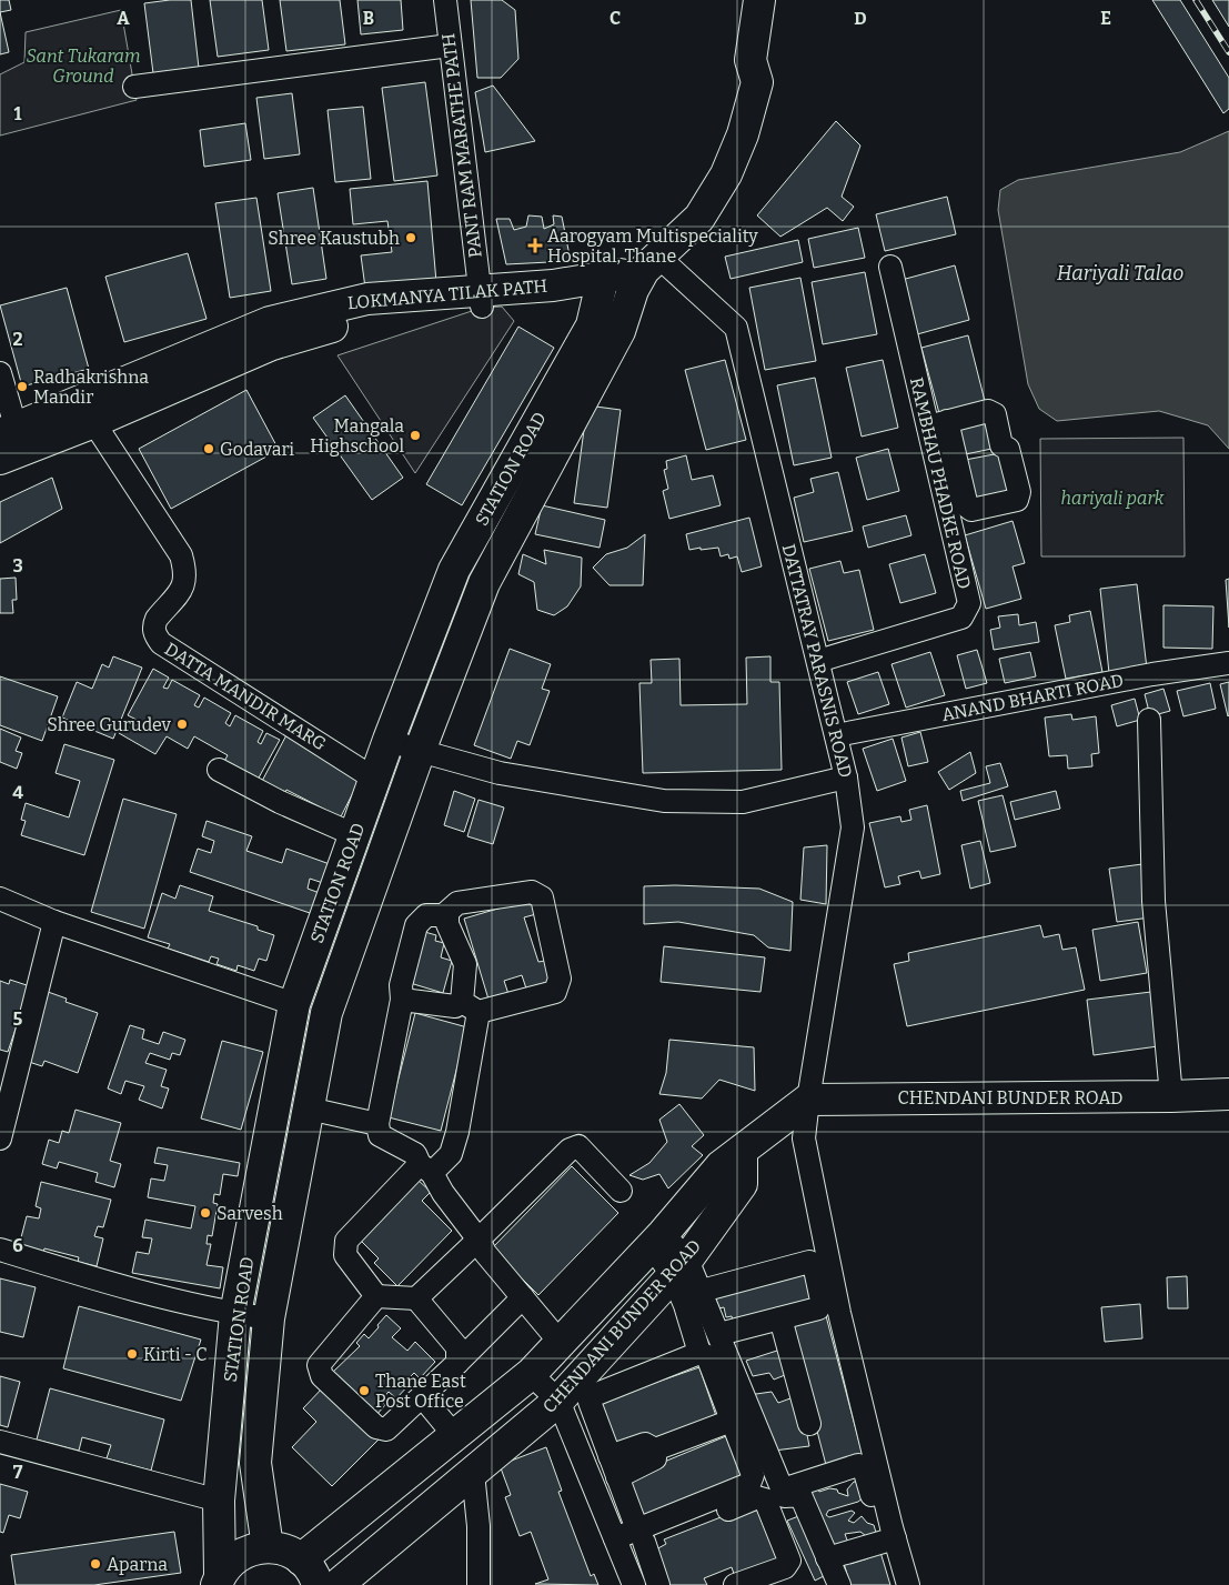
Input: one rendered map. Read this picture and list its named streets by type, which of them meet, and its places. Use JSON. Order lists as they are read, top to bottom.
{
  "streets": {
    "main road": ["LOKMANYA TILAK PATH", "STATION ROAD", "CHENDANI BUNDER ROAD"],
    "street": [
      "PANT RAM MARATHE PATH",
      "RAMBHAU PHADKE ROAD",
      "DATTATRAY PARASNIS ROAD",
      "DATTA MANDIR MARG",
      "ANAND BHARTI ROAD"
    ]
  },
  "crossings": [
    ["PANT RAM MARATHE PATH", "LOKMANYA TILAK PATH"],
    ["LOKMANYA TILAK PATH", "STATION ROAD"],
    ["LOKMANYA TILAK PATH", "DATTA MANDIR MARG"],
    ["STATION ROAD", "DATTATRAY PARASNIS ROAD"],
    ["STATION ROAD", "DATTA MANDIR MARG"],
    ["RAMBHAU PHADKE ROAD", "DATTATRAY PARASNIS ROAD"],
    ["DATTATRAY PARASNIS ROAD", "ANAND BHARTI ROAD"],
    ["DATTATRAY PARASNIS ROAD", "CHENDANI BUNDER ROAD"]
  ],
  "water": ["Hariyali Talao"],
  "parks": ["Sant Tukaram Ground", "hariyali park"],
  "places": {
    "other": [
      "Shree Kaustubh",
      "Radhakrishna Mandir",
      "Mangala Highschool",
      "Godavari",
      "Shree Gurudev",
      "Sarvesh",
      "Kirti - C",
      "Thane East Post Office",
      "Aparna"
    ],
    "health": ["Aarogyam Multispeciality Hospital, Thane"]
  },
  "grid": {
    "columns": [
      "A",
      "B",
      "C",
      "D",
      "E"
    ],
    "rows": [
      "1",
      "2",
      "3",
      "4",
      "5",
      "6",
      "7"
    ]
  }
}
